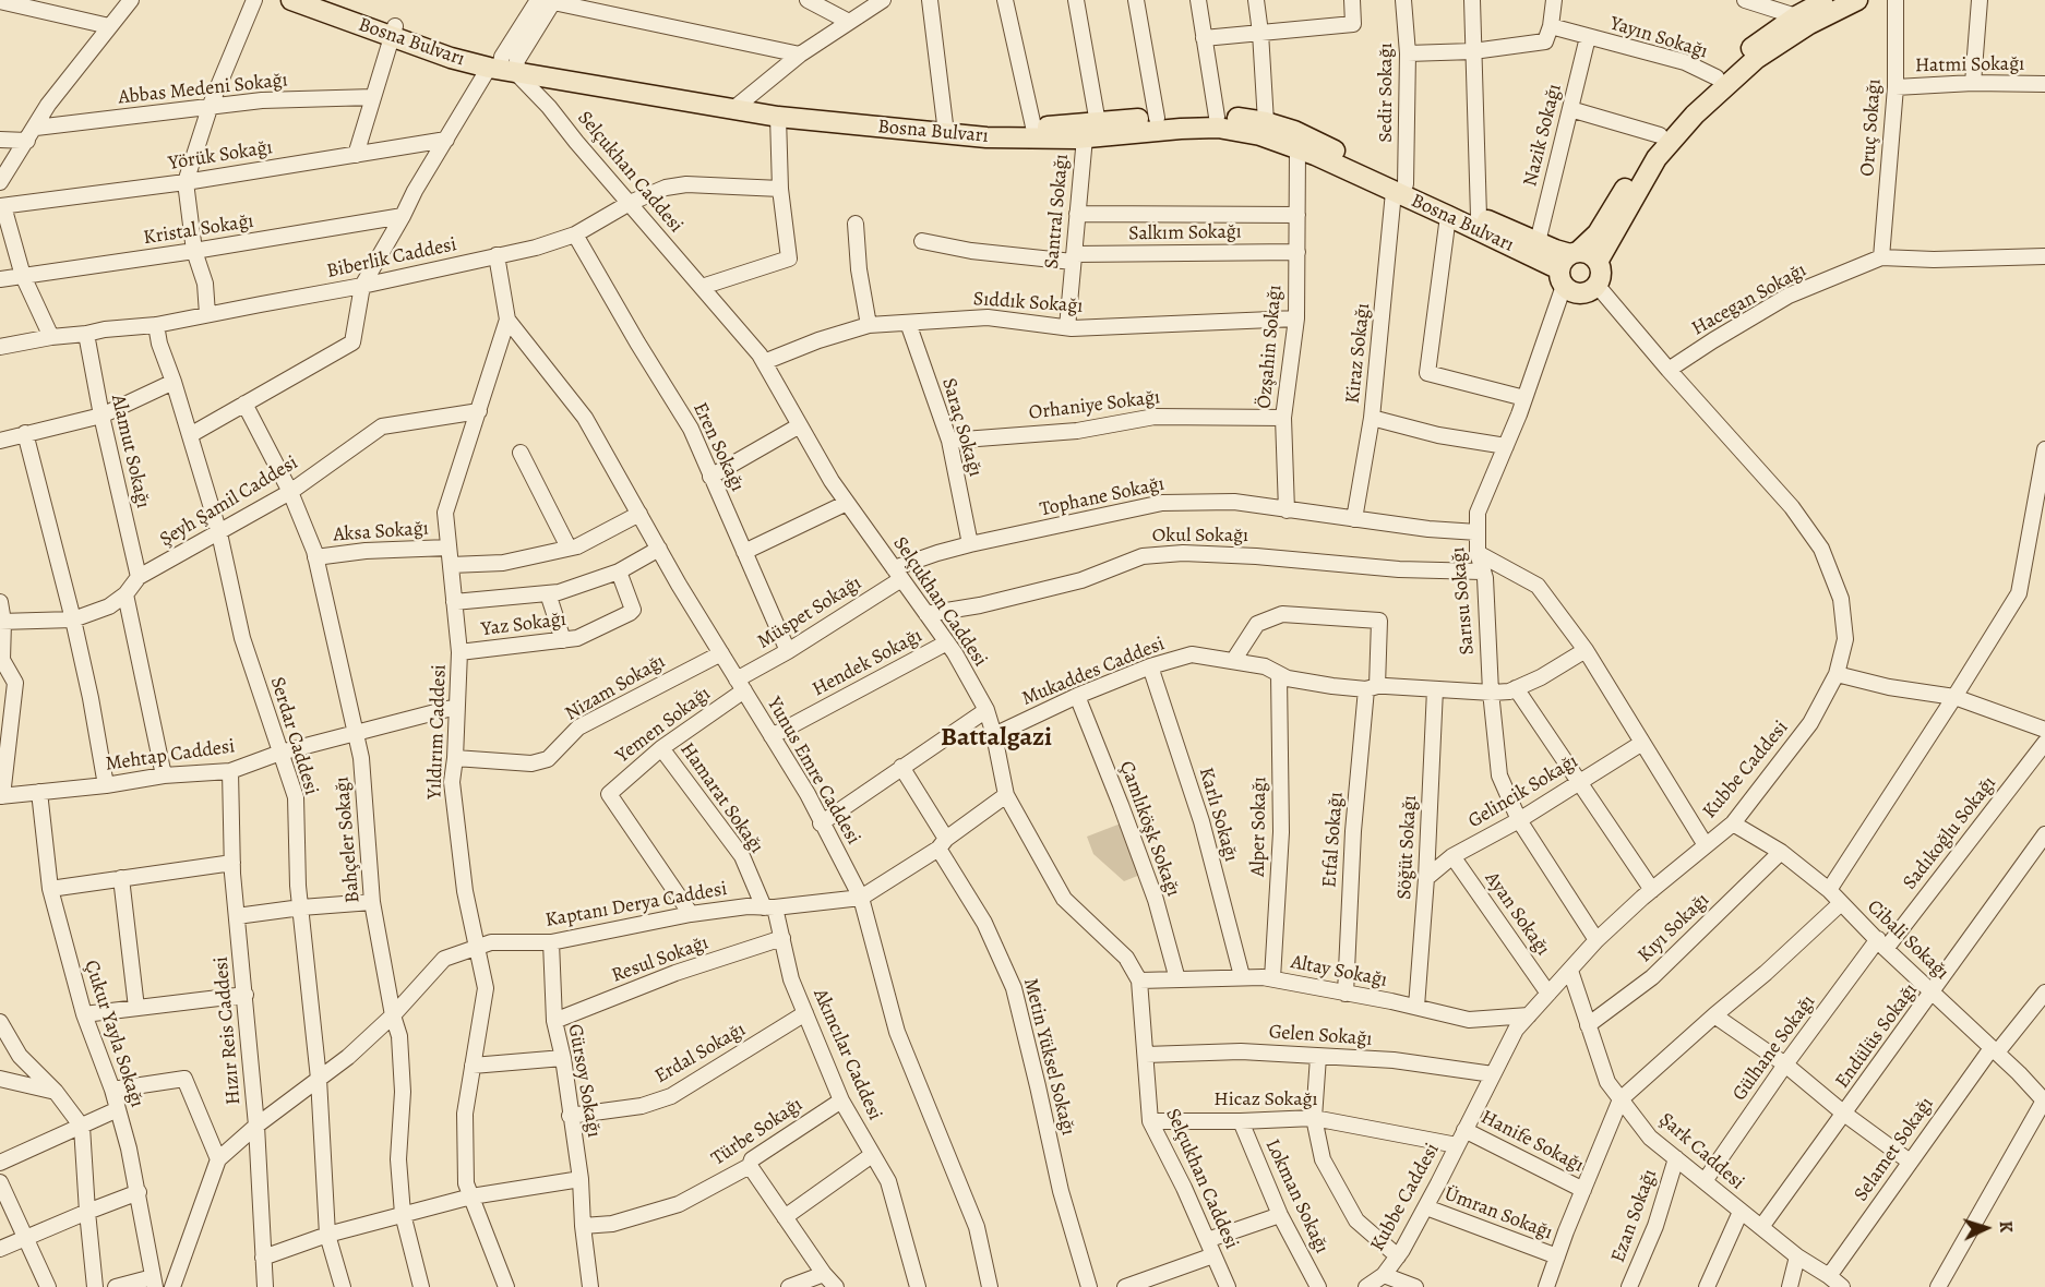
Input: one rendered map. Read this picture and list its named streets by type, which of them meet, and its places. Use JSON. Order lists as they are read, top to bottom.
{
  "streets": {
    "main road": ["Bosna Bulvarı"],
    "street": [
      "Yayın Sokağı",
      "Hatmi Sokağı",
      "Abbas Medeni Sokağı",
      "Sedir Sokağı",
      "Oruç Sokağı",
      "Nazik Sokağı",
      "Yörük Sokağı",
      "Selçukhan Caddesi",
      "Santral Sokağı",
      "Kristal Sokağı",
      "Salkım Sokağı",
      "Biberlik Caddesi",
      "Hacegan Sokağı",
      "Sıddık Sokağı",
      "Özşahin Sokağı",
      "Kiraz Sokağı",
      "Orhaniye Sokağı",
      "Saraç Sokağı",
      "Eren Sokağı",
      "Alamut Sokağı",
      "Tophane Sokağı",
      "Şeyh Şamil Caddesi",
      "Aksa Sokağı",
      "Okul Sokağı",
      "Sarısu Sokağı",
      "Müspet Sokağı",
      "Yaz Sokağı",
      "Hendek Sokağı",
      "Mukaddes Caddesi",
      "Nizam Sokağı",
      "Yemen Sokağı",
      "Yıldırım Caddesi",
      "Serdar Caddesi",
      "Mehtap Caddesi",
      "Kubbe Caddesi",
      "Yunus Emre Caddesi",
      "Gelincik Sokağı",
      "Hamarat Sokağı",
      "Karlı Sokağı",
      "Alper Sokağı",
      "Çamlıköşk Sokağı",
      "Sadıkoğlu Sokağı",
      "Bahçeler Sokağı",
      "Etfal Sokağı",
      "Söğüt Sokağı",
      "Kaptanı Derya Caddesi",
      "Ayan Sokağı",
      "Kıyı Sokağı",
      "Cibali Sokağı",
      "Resul Sokağı",
      "Altay Sokağı",
      "Hızır Reis Caddesi",
      "Çukur Yayla Sokağı",
      "Gelen Sokağı",
      "Endülüs Sokağı",
      "Gülhane Sokağı",
      "Erdal Sokağı",
      "Akıncılar Caddesi",
      "Metin Yüksel Sokağı",
      "Gürsoy Sokağı",
      "Hicaz Sokağı",
      "Türbe Sokağı",
      "Hanife Sokağı",
      "Selamet Sokağı",
      "Şark Caddesi",
      "Lokman Sokağı",
      "Ümran Sokağı",
      "Ezan Sokağı"
    ]
  },
  "crossings": [
    ["Yayın Sokağı", "Nazik Sokağı"],
    ["Bosna Bulvarı", "Sedir Sokağı"],
    ["Bosna Bulvarı", "Nazik Sokağı"],
    ["Bosna Bulvarı", "Selçukhan Caddesi"],
    ["Bosna Bulvarı", "Santral Sokağı"],
    ["Bosna Bulvarı", "Özşahin Sokağı"],
    ["Bosna Bulvarı", "Kiraz Sokağı"],
    ["Bosna Bulvarı", "Sarısu Sokağı"],
    ["Bosna Bulvarı", "Kubbe Caddesi"],
    ["Hatmi Sokağı", "Oruç Sokağı"],
    ["Sedir Sokağı", "Kiraz Sokağı"],
    ["Oruç Sokağı", "Hacegan Sokağı"],
    ["Selçukhan Caddesi", "Biberlik Caddesi"],
    ["Selçukhan Caddesi", "Sıddık Sokağı"],
    ["Selçukhan Caddesi", "Tophane Sokağı"],
    ["Selçukhan Caddesi", "Okul Sokağı"],
    ["Selçukhan Caddesi", "Müspet Sokağı"],
    ["Selçukhan Caddesi", "Hendek Sokağı"],
    ["Selçukhan Caddesi", "Mukaddes Caddesi"],
    ["Selçukhan Caddesi", "Kaptanı Derya Caddesi"],
    ["Selçukhan Caddesi", "Altay Sokağı"],
    ["Selçukhan Caddesi", "Gelen Sokağı"],
    ["Selçukhan Caddesi", "Hicaz Sokağı"],
    ["Santral Sokağı", "Salkım Sokağı"],
    ["Santral Sokağı", "Sıddık Sokağı"],
    ["Salkım Sokağı", "Özşahin Sokağı"],
    ["Biberlik Caddesi", "Eren Sokağı"],
    ["Biberlik Caddesi", "Alamut Sokağı"],
    ["Biberlik Caddesi", "Yıldırım Caddesi"],
    ["Biberlik Caddesi", "Serdar Caddesi"],
    ["Hacegan Sokağı", "Kubbe Caddesi"],
    ["Sıddık Sokağı", "Özşahin Sokağı"],
    ["Sıddık Sokağı", "Saraç Sokağı"],
    ["Özşahin Sokağı", "Orhaniye Sokağı"],
    ["Özşahin Sokağı", "Tophane Sokağı"],
    ["Kiraz Sokağı", "Tophane Sokağı"],
    ["Orhaniye Sokağı", "Saraç Sokağı"],
    ["Saraç Sokağı", "Tophane Sokağı"],
    ["Eren Sokağı", "Müspet Sokağı"],
    ["Alamut Sokağı", "Şeyh Şamil Caddesi"],
    ["Tophane Sokağı", "Sarısu Sokağı"],
    ["Tophane Sokağı", "Müspet Sokağı"],
    ["Şeyh Şamil Caddesi", "Yıldırım Caddesi"],
    ["Şeyh Şamil Caddesi", "Serdar Caddesi"],
    ["Şeyh Şamil Caddesi", "Bahçeler Sokağı"],
    ["Aksa Sokağı", "Yıldırım Caddesi"],
    ["Aksa Sokağı", "Bahçeler Sokağı"],
    ["Okul Sokağı", "Sarısu Sokağı"],
    ["Sarısu Sokağı", "Mukaddes Caddesi"],
    ["Sarısu Sokağı", "Kubbe Caddesi"],
    ["Sarısu Sokağı", "Gelincik Sokağı"],
    ["Müspet Sokağı", "Yemen Sokağı"],
    ["Müspet Sokağı", "Yunus Emre Caddesi"],
    ["Yaz Sokağı", "Yıldırım Caddesi"],
    ["Hendek Sokağı", "Yunus Emre Caddesi"],
    ["Mukaddes Caddesi", "Karlı Sokağı"],
    ["Mukaddes Caddesi", "Alper Sokağı"],
    ["Mukaddes Caddesi", "Çamlıköşk Sokağı"],
    ["Mukaddes Caddesi", "Etfal Sokağı"],
    ["Mukaddes Caddesi", "Söğüt Sokağı"],
    ["Nizam Sokağı", "Yıldırım Caddesi"],
    ["Nizam Sokağı", "Yunus Emre Caddesi"],
    ["Yemen Sokağı", "Yunus Emre Caddesi"],
    ["Yemen Sokağı", "Hamarat Sokağı"],
    ["Yemen Sokağı", "Kaptanı Derya Caddesi"],
    ["Yıldırım Caddesi", "Mehtap Caddesi"],
    ["Yıldırım Caddesi", "Yunus Emre Caddesi"],
    ["Yıldırım Caddesi", "Kaptanı Derya Caddesi"],
    ["Serdar Caddesi", "Mehtap Caddesi"],
    ["Serdar Caddesi", "Kaptanı Derya Caddesi"],
    ["Mehtap Caddesi", "Bahçeler Sokağı"],
    ["Mehtap Caddesi", "Hızır Reis Caddesi"],
    ["Mehtap Caddesi", "Çukur Yayla Sokağı"],
    ["Kubbe Caddesi", "Ayan Sokağı"],
    ["Kubbe Caddesi", "Cibali Sokağı"],
    ["Kubbe Caddesi", "Altay Sokağı"],
    ["Kubbe Caddesi", "Gelen Sokağı"],
    ["Kubbe Caddesi", "Hicaz Sokağı"],
    ["Kubbe Caddesi", "Hanife Sokağı"],
    ["Kubbe Caddesi", "Şark Caddesi"],
    ["Kubbe Caddesi", "Ümran Sokağı"],
    ["Yunus Emre Caddesi", "Kaptanı Derya Caddesi"],
    ["Gelincik Sokağı", "Söğüt Sokağı"],
    ["Gelincik Sokağı", "Ayan Sokağı"],
    ["Hamarat Sokağı", "Kaptanı Derya Caddesi"],
    ["Hamarat Sokağı", "Akıncılar Caddesi"],
    ["Karlı Sokağı", "Altay Sokağı"],
    ["Alper Sokağı", "Altay Sokağı"],
    ["Çamlıköşk Sokağı", "Altay Sokağı"],
    ["Sadıkoğlu Sokağı", "Cibali Sokağı"],
    ["Sadıkoğlu Sokağı", "Gülhane Sokağı"],
    ["Bahçeler Sokağı", "Kaptanı Derya Caddesi"],
    ["Etfal Sokağı", "Altay Sokağı"],
    ["Söğüt Sokağı", "Altay Sokağı"],
    ["Kaptanı Derya Caddesi", "Hızır Reis Caddesi"],
    ["Kaptanı Derya Caddesi", "Akıncılar Caddesi"],
    ["Kaptanı Derya Caddesi", "Metin Yüksel Sokağı"],
    ["Kaptanı Derya Caddesi", "Gürsoy Sokağı"],
    ["Kıyı Sokağı", "Cibali Sokağı"],
    ["Kıyı Sokağı", "Şark Caddesi"],
    ["Cibali Sokağı", "Endülüs Sokağı"],
    ["Cibali Sokağı", "Gülhane Sokağı"],
    ["Cibali Sokağı", "Selamet Sokağı"],
    ["Resul Sokağı", "Akıncılar Caddesi"],
    ["Resul Sokağı", "Gürsoy Sokağı"],
    ["Endülüs Sokağı", "Şark Caddesi"],
    ["Gülhane Sokağı", "Şark Caddesi"],
    ["Erdal Sokağı", "Akıncılar Caddesi"],
    ["Erdal Sokağı", "Gürsoy Sokağı"],
    ["Akıncılar Caddesi", "Türbe Sokağı"],
    ["Gürsoy Sokağı", "Türbe Sokağı"],
    ["Hicaz Sokağı", "Lokman Sokağı"],
    ["Selamet Sokağı", "Şark Caddesi"],
    ["Şark Caddesi", "Ezan Sokağı"]
  ],
  "districts": ["Battalgazi"],
  "north": "right"
}
